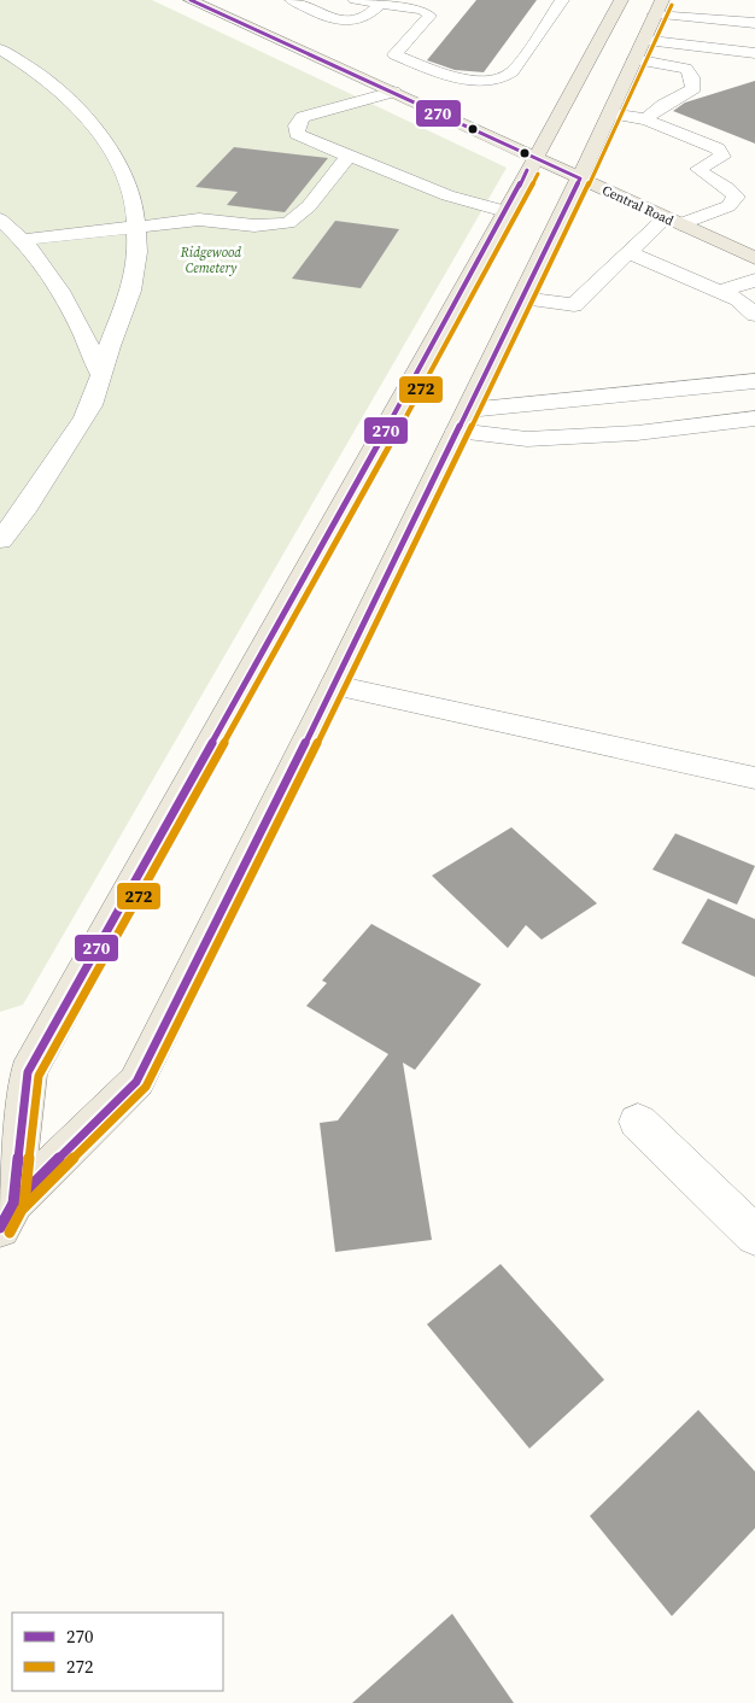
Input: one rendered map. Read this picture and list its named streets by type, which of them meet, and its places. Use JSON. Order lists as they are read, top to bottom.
{
  "streets": {
    "main road": ["Central Road"]
  },
  "parks": ["Ridgewood Cemetery"],
  "lines": ["transit line 270", "transit line 272"],
  "legend": ["270", "272"]
}
